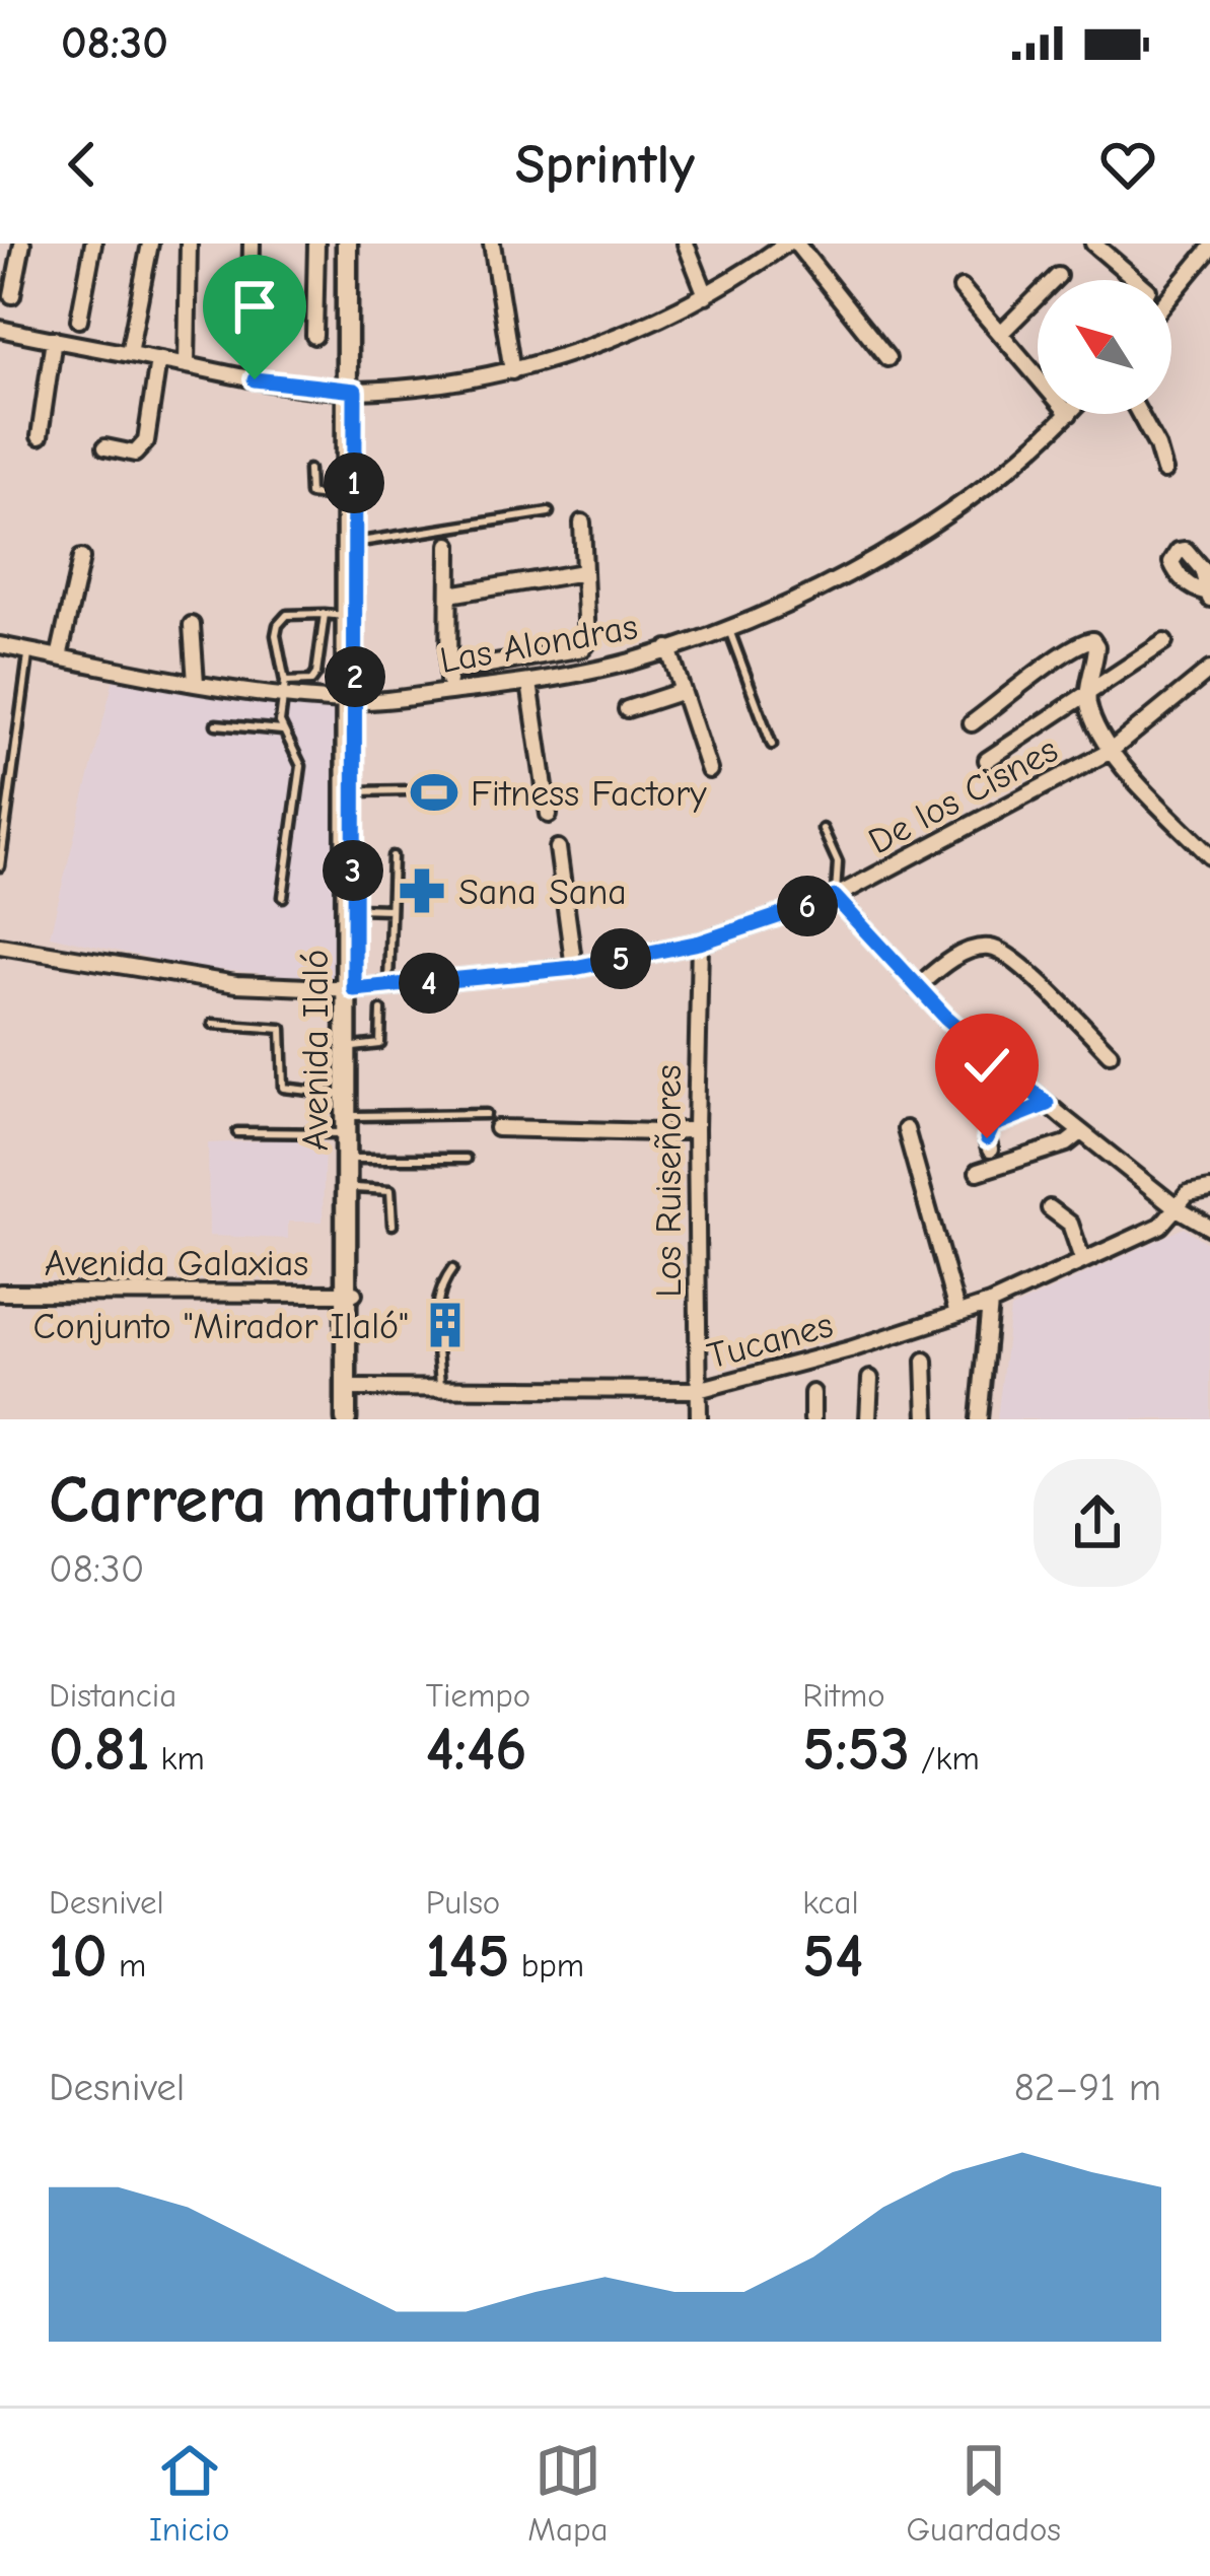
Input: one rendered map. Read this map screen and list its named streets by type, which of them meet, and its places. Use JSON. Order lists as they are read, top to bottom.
{
  "streets": {
    "main road": ["Avenida Ilaló"],
    "street": [
      "Las Alondras",
      "De los Cisnes",
      "Los Ruiseñores",
      "Avenida Galaxias",
      "Tucanes"
    ]
  },
  "crossings": [
    ["Las Alondras", "Avenida Ilaló"],
    ["De los Cisnes", "Avenida Ilaló"],
    ["De los Cisnes", "Los Ruiseñores"],
    ["Avenida Ilaló", "Avenida Galaxias"],
    ["Avenida Ilaló", "Tucanes"],
    ["Los Ruiseñores", "Tucanes"]
  ],
  "places": {
    "sports": ["Fitness Factory"],
    "pharmacy": ["Sana Sana"],
    "building": ["Conjunto \"Mirador Ilaló\""]
  },
  "north": "top left",
  "page": {
    "status": "08:30",
    "header": "Sprintly",
    "pins": [
      "1",
      "2",
      "3",
      "6",
      "5",
      "4"
    ],
    "heading": ["Carrera matutina", "08:30"],
    "stats": [
      ["Distancia", "0.81 km"],
      ["Tiempo", "4:46"],
      ["Ritmo", "5:53 /km"],
      ["Desnivel", "10 m"],
      ["Pulso", "145 bpm"],
      ["kcal", "54"]
    ],
    "chart": ["Desnivel", "82–91 m"],
    "tabs": ["Inicio", "Mapa", "Guardados"]
  }
}
